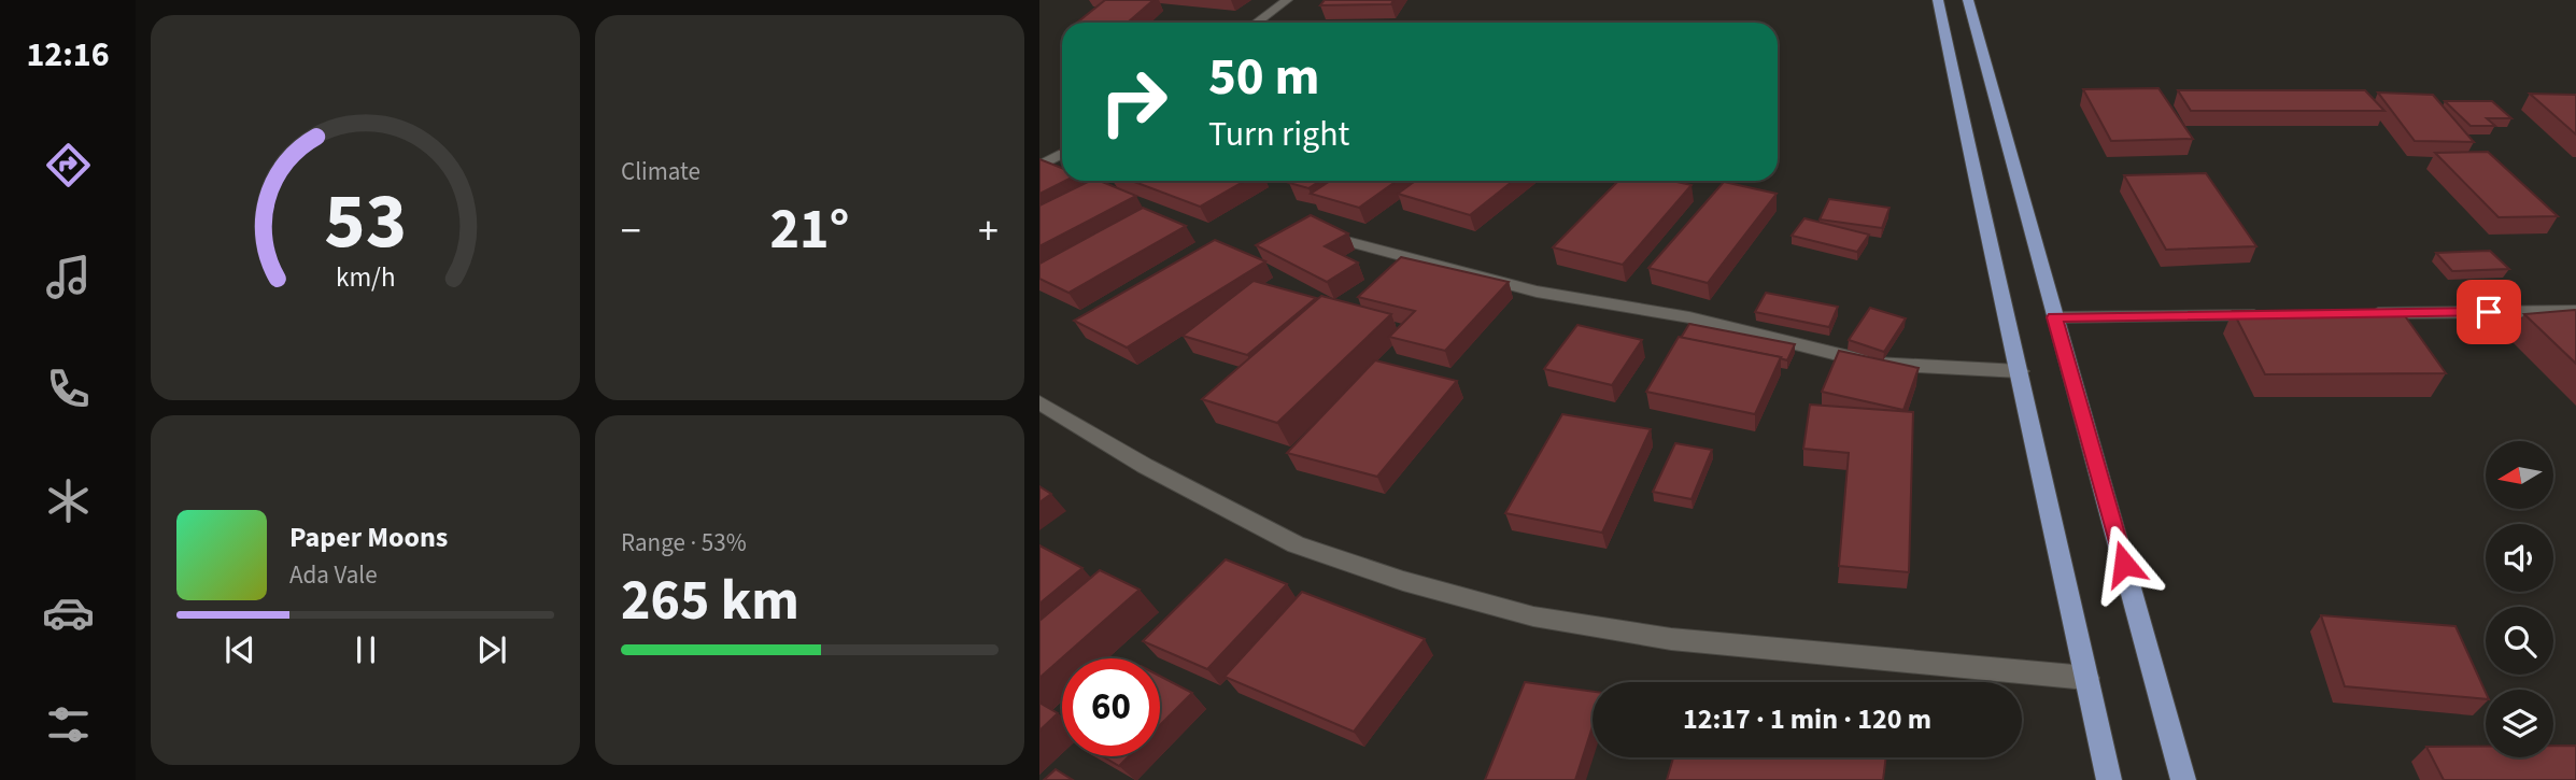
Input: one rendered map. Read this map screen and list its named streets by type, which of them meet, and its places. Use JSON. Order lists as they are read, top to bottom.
{
  "north": "left",
  "page": {
    "tabs": "12:16",
    "tile": [
      "Climate",
      ["Range · 53%", "265 km"]
    ],
    "turn": ["50 m", "Turn right"],
    "heat": ["−", "21°", "+"],
    "song": ["Paper Moons", "Ada Vale"],
    "limit": "60",
    "trip": "12:17 · 1 min · 120 m",
    "gauge": ["53", "km/h"]
  }
}
